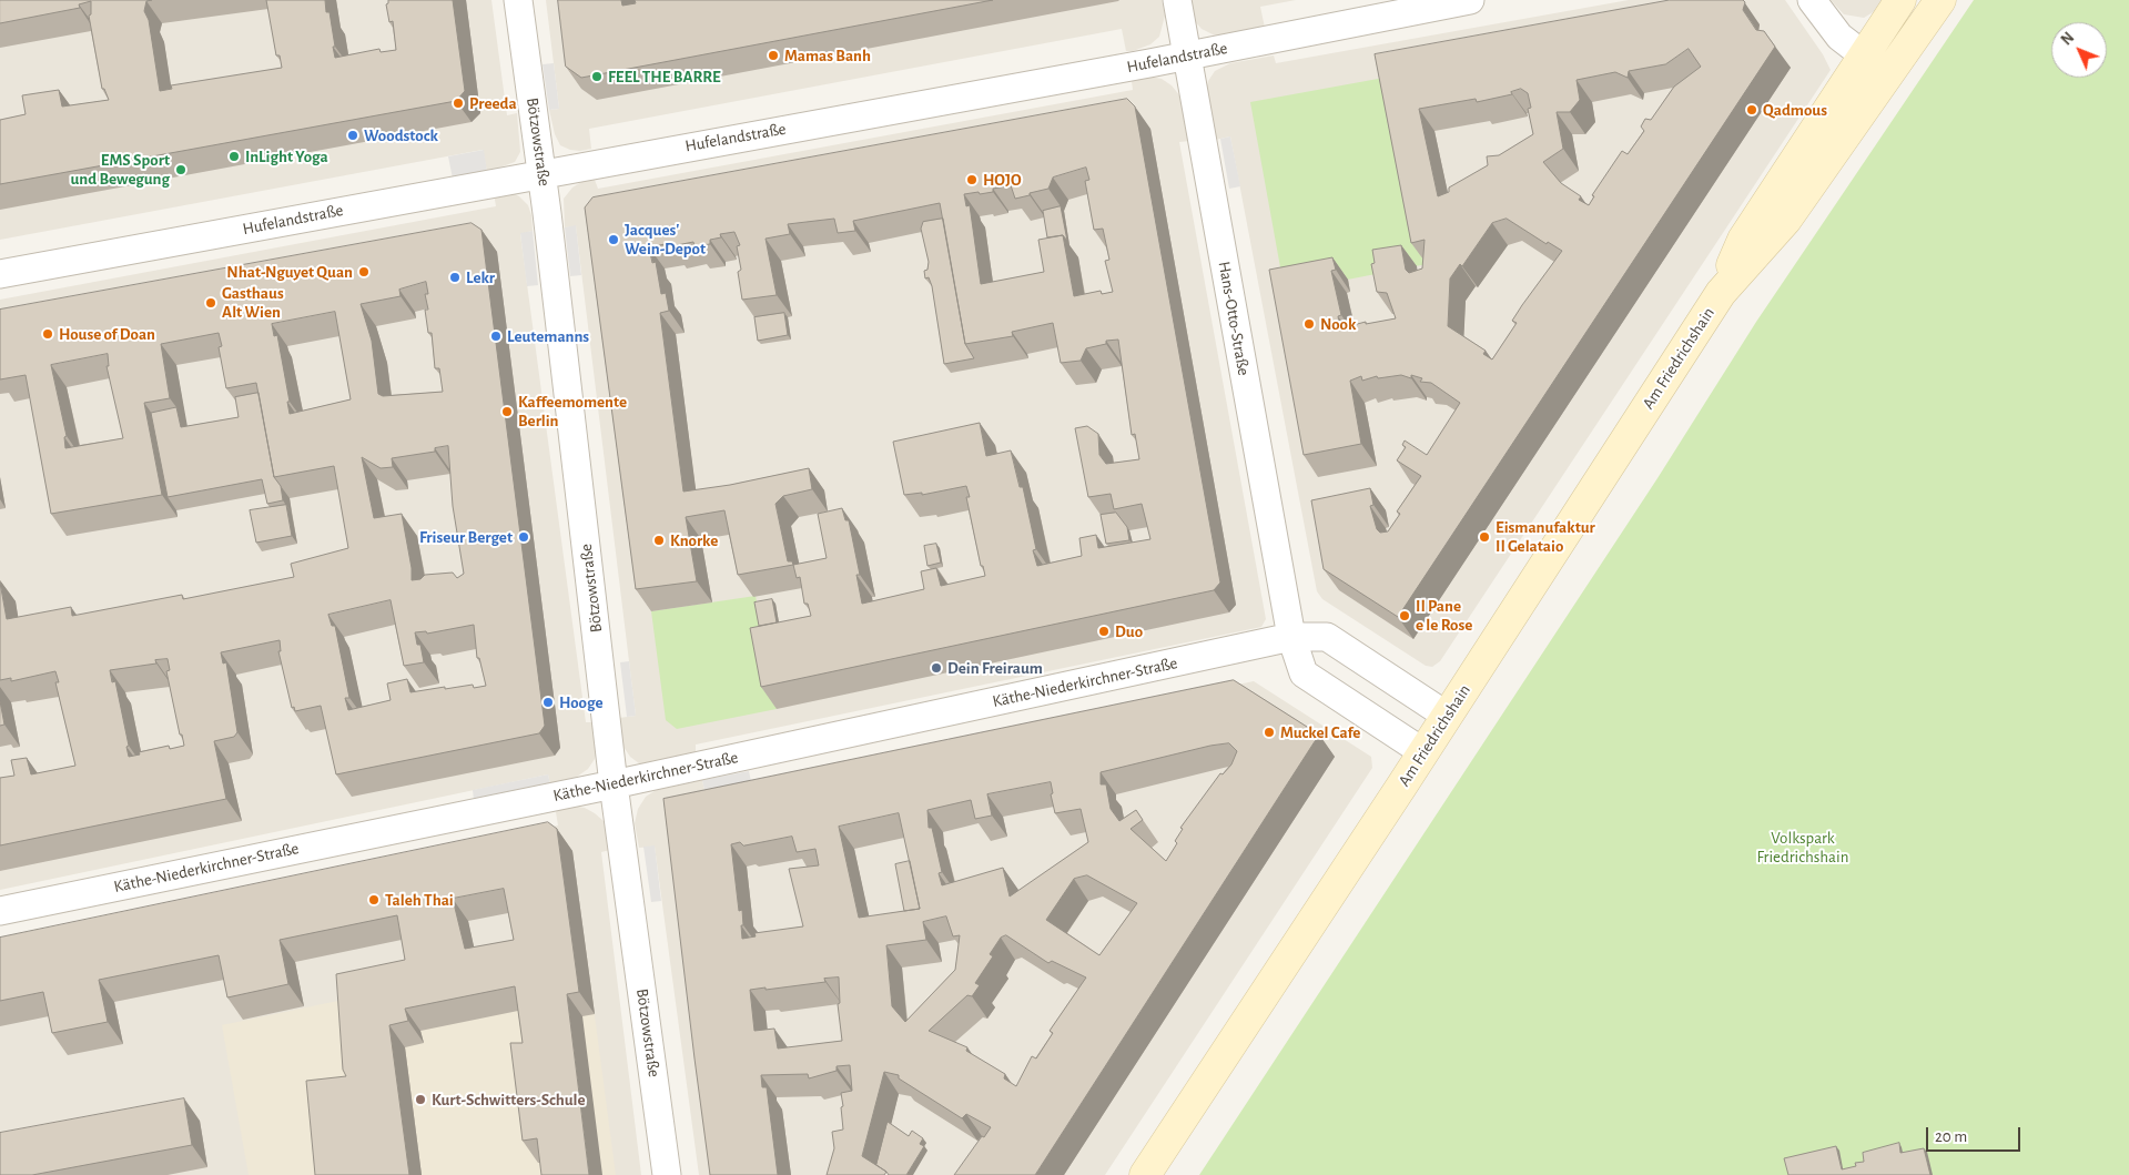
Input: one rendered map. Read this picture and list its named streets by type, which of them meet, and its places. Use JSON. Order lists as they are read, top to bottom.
{
  "streets": {
    "street": [
      "Hufelandstraße",
      "Bötzowstraße",
      "Hans-Otto-Straße",
      "Am Friedrichshain",
      "Käthe-Niederkirchner-Straße"
    ]
  },
  "crossings": [
    ["Hufelandstraße", "Bötzowstraße"],
    ["Hufelandstraße", "Hans-Otto-Straße"],
    ["Bötzowstraße", "Käthe-Niederkirchner-Straße"],
    ["Hans-Otto-Straße", "Käthe-Niederkirchner-Straße"],
    ["Am Friedrichshain", "Käthe-Niederkirchner-Straße"]
  ],
  "parks": ["Volkspark Friedrichshain"],
  "places": [
    "Mamas Banh",
    "FEEL THE BARRE",
    "Preeda",
    "Qadmous",
    "Woodstock",
    "InLight Yoga",
    "EMS Sport und Bewegung",
    "HOJO",
    "Jacques' Wein-Depot",
    "Nhat-Nguyet Quan",
    "Lekr",
    "Gasthaus Alt Wien",
    "Nook",
    "House of Doan",
    "Leutemanns",
    "Kaffeemomente Berlin",
    "Friseur Berget",
    "Eismanufaktur Il Gelataio",
    "Knorke",
    "Il Pane e le Rose",
    "Duo",
    "Dein Freiraum",
    "Hooge",
    "Muckel Cafe",
    "Taleh Thai",
    "Kurt-Schwitters-Schule"
  ],
  "scale_bar": "20 m",
  "north": "top left"
}
